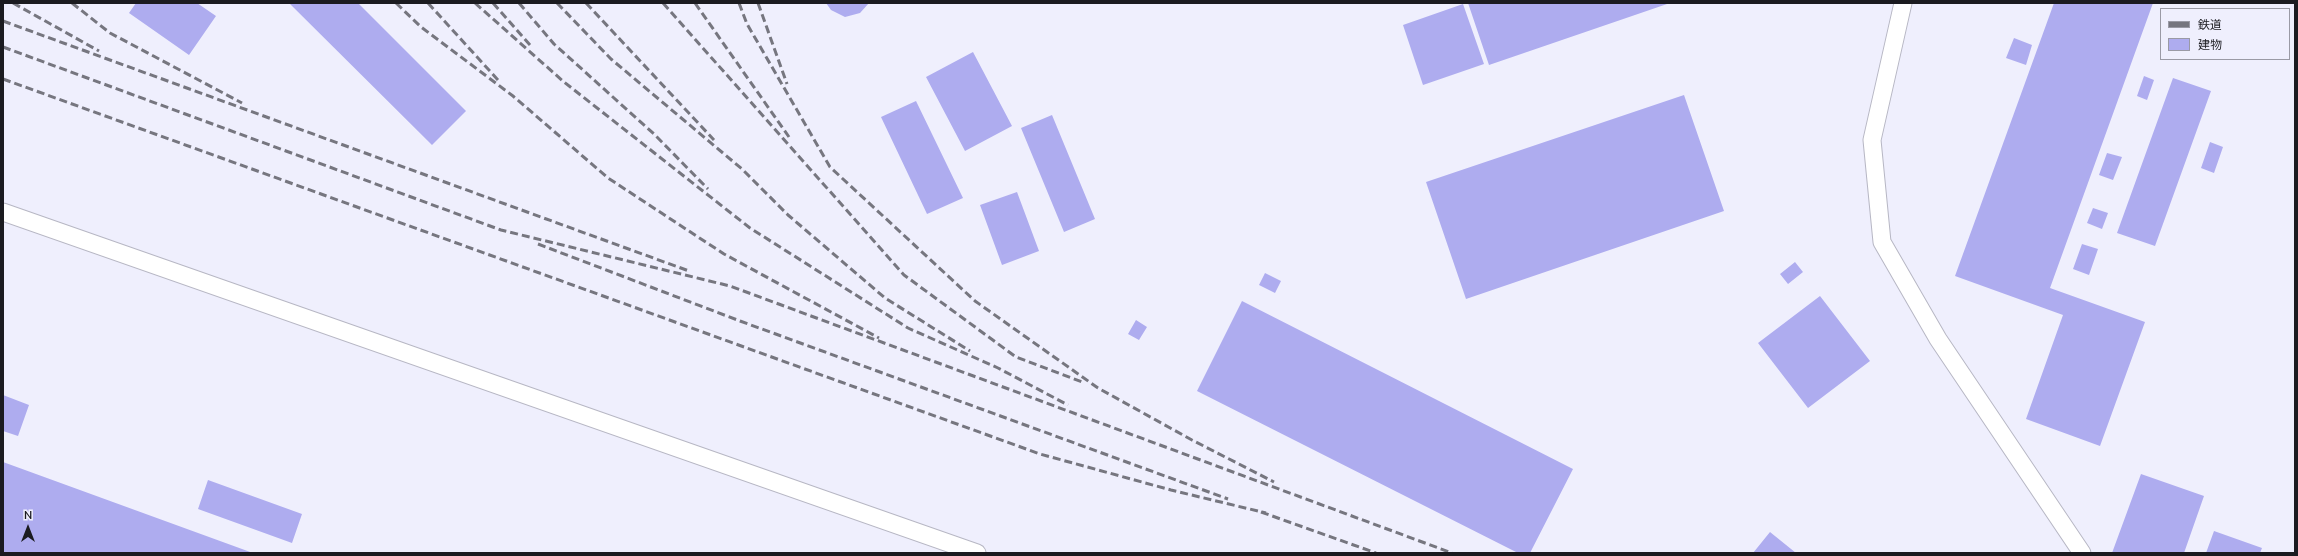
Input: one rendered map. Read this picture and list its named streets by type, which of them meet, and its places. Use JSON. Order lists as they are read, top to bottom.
{
  "legend": ["鉄道", "建物"],
  "north": "top"
}
